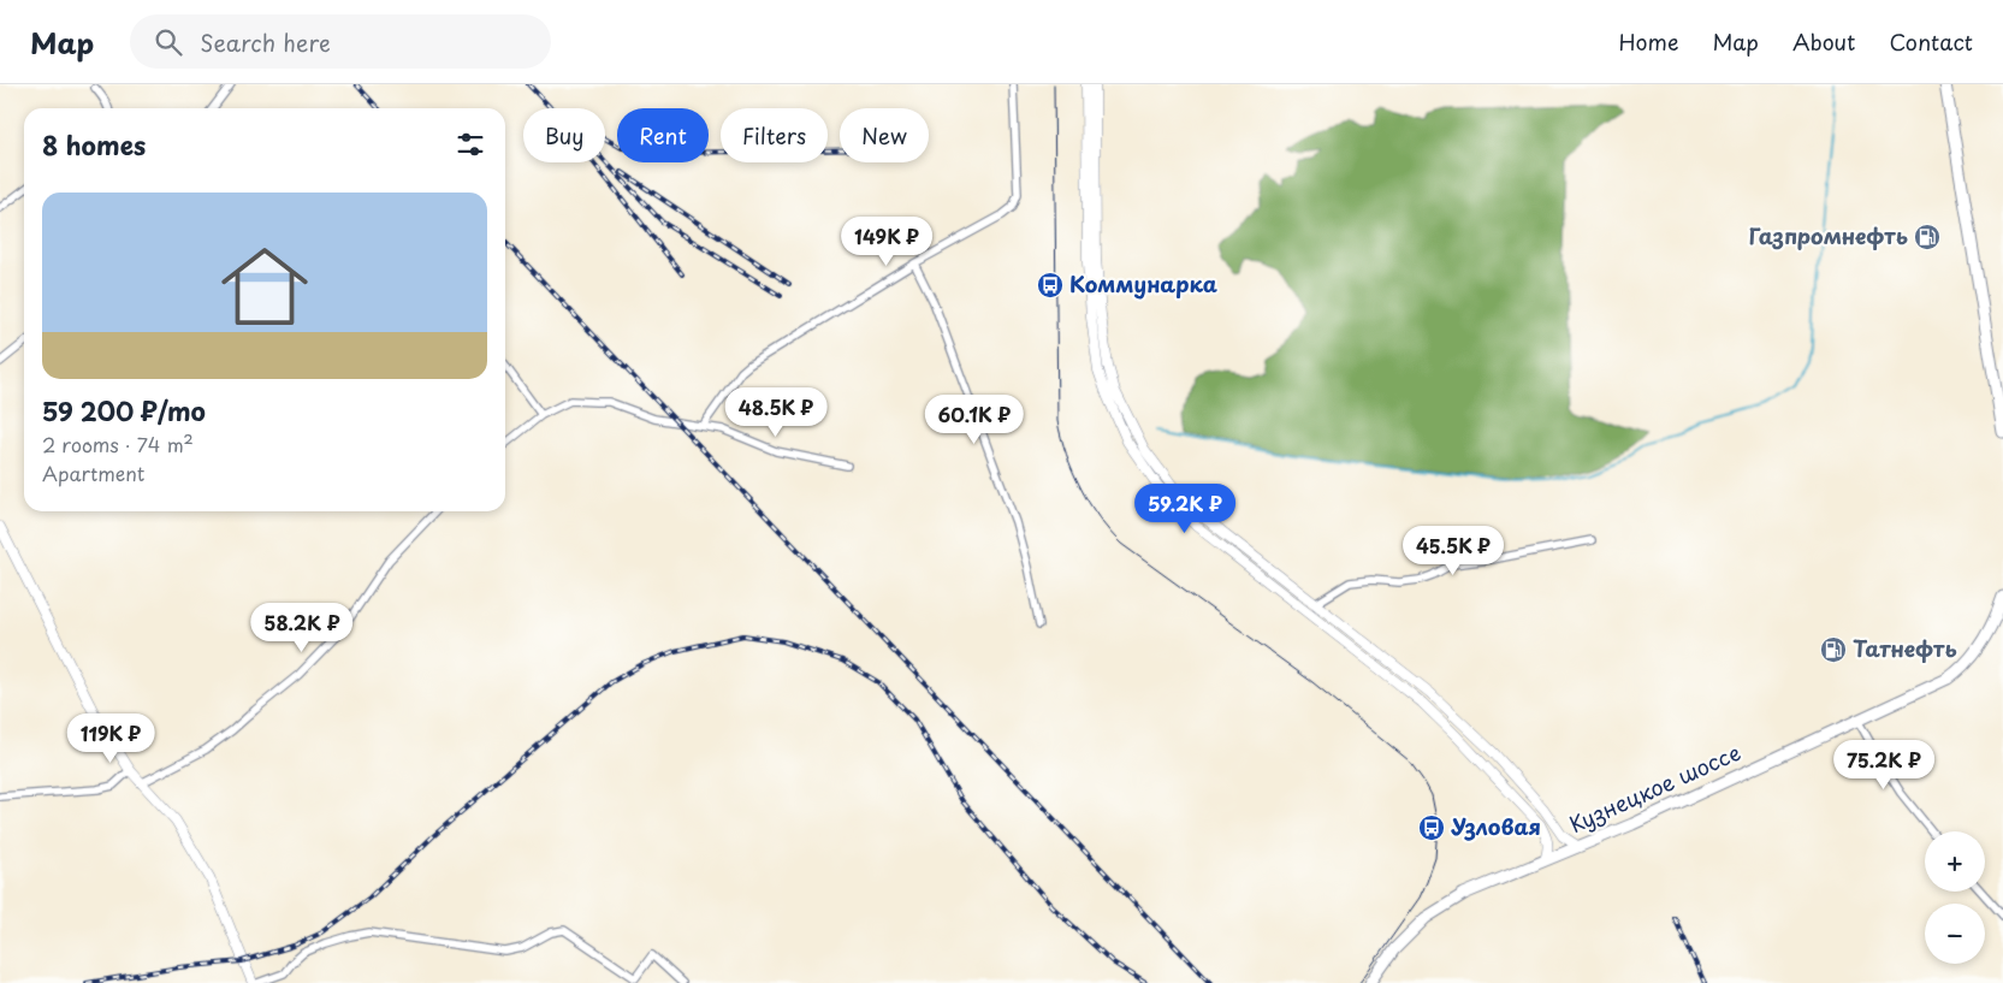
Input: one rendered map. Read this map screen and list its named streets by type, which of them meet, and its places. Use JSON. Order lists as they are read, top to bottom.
{
  "streets": {
    "main road": ["Кузнецкое шоссе"]
  },
  "places": {
    "fuel station": ["Газпромнефть", "Татнефть"],
    "bus stop": ["Коммунарка", "Узловая"]
  },
  "page": {
    "header": "Map",
    "search": "Search here",
    "nav": [
      "Home",
      "Map",
      "About",
      "Contact"
    ],
    "chip": [
      "Buy",
      "Rent",
      "Filters",
      "New"
    ],
    "heading": "8 homes",
    "list": [
      {
        "name": "59 200 ₽/mo",
        "note": "2 rooms · 74 m² · Apartment"
      }
    ],
    "price": [
      "149K ₽",
      "48.5K ₽",
      "60.1K ₽",
      "59.2K ₽",
      "45.5K ₽",
      "58.2K ₽",
      "119K ₽",
      "75.2K ₽"
    ],
    "map_buttons": ["+", "−"]
  }
}
